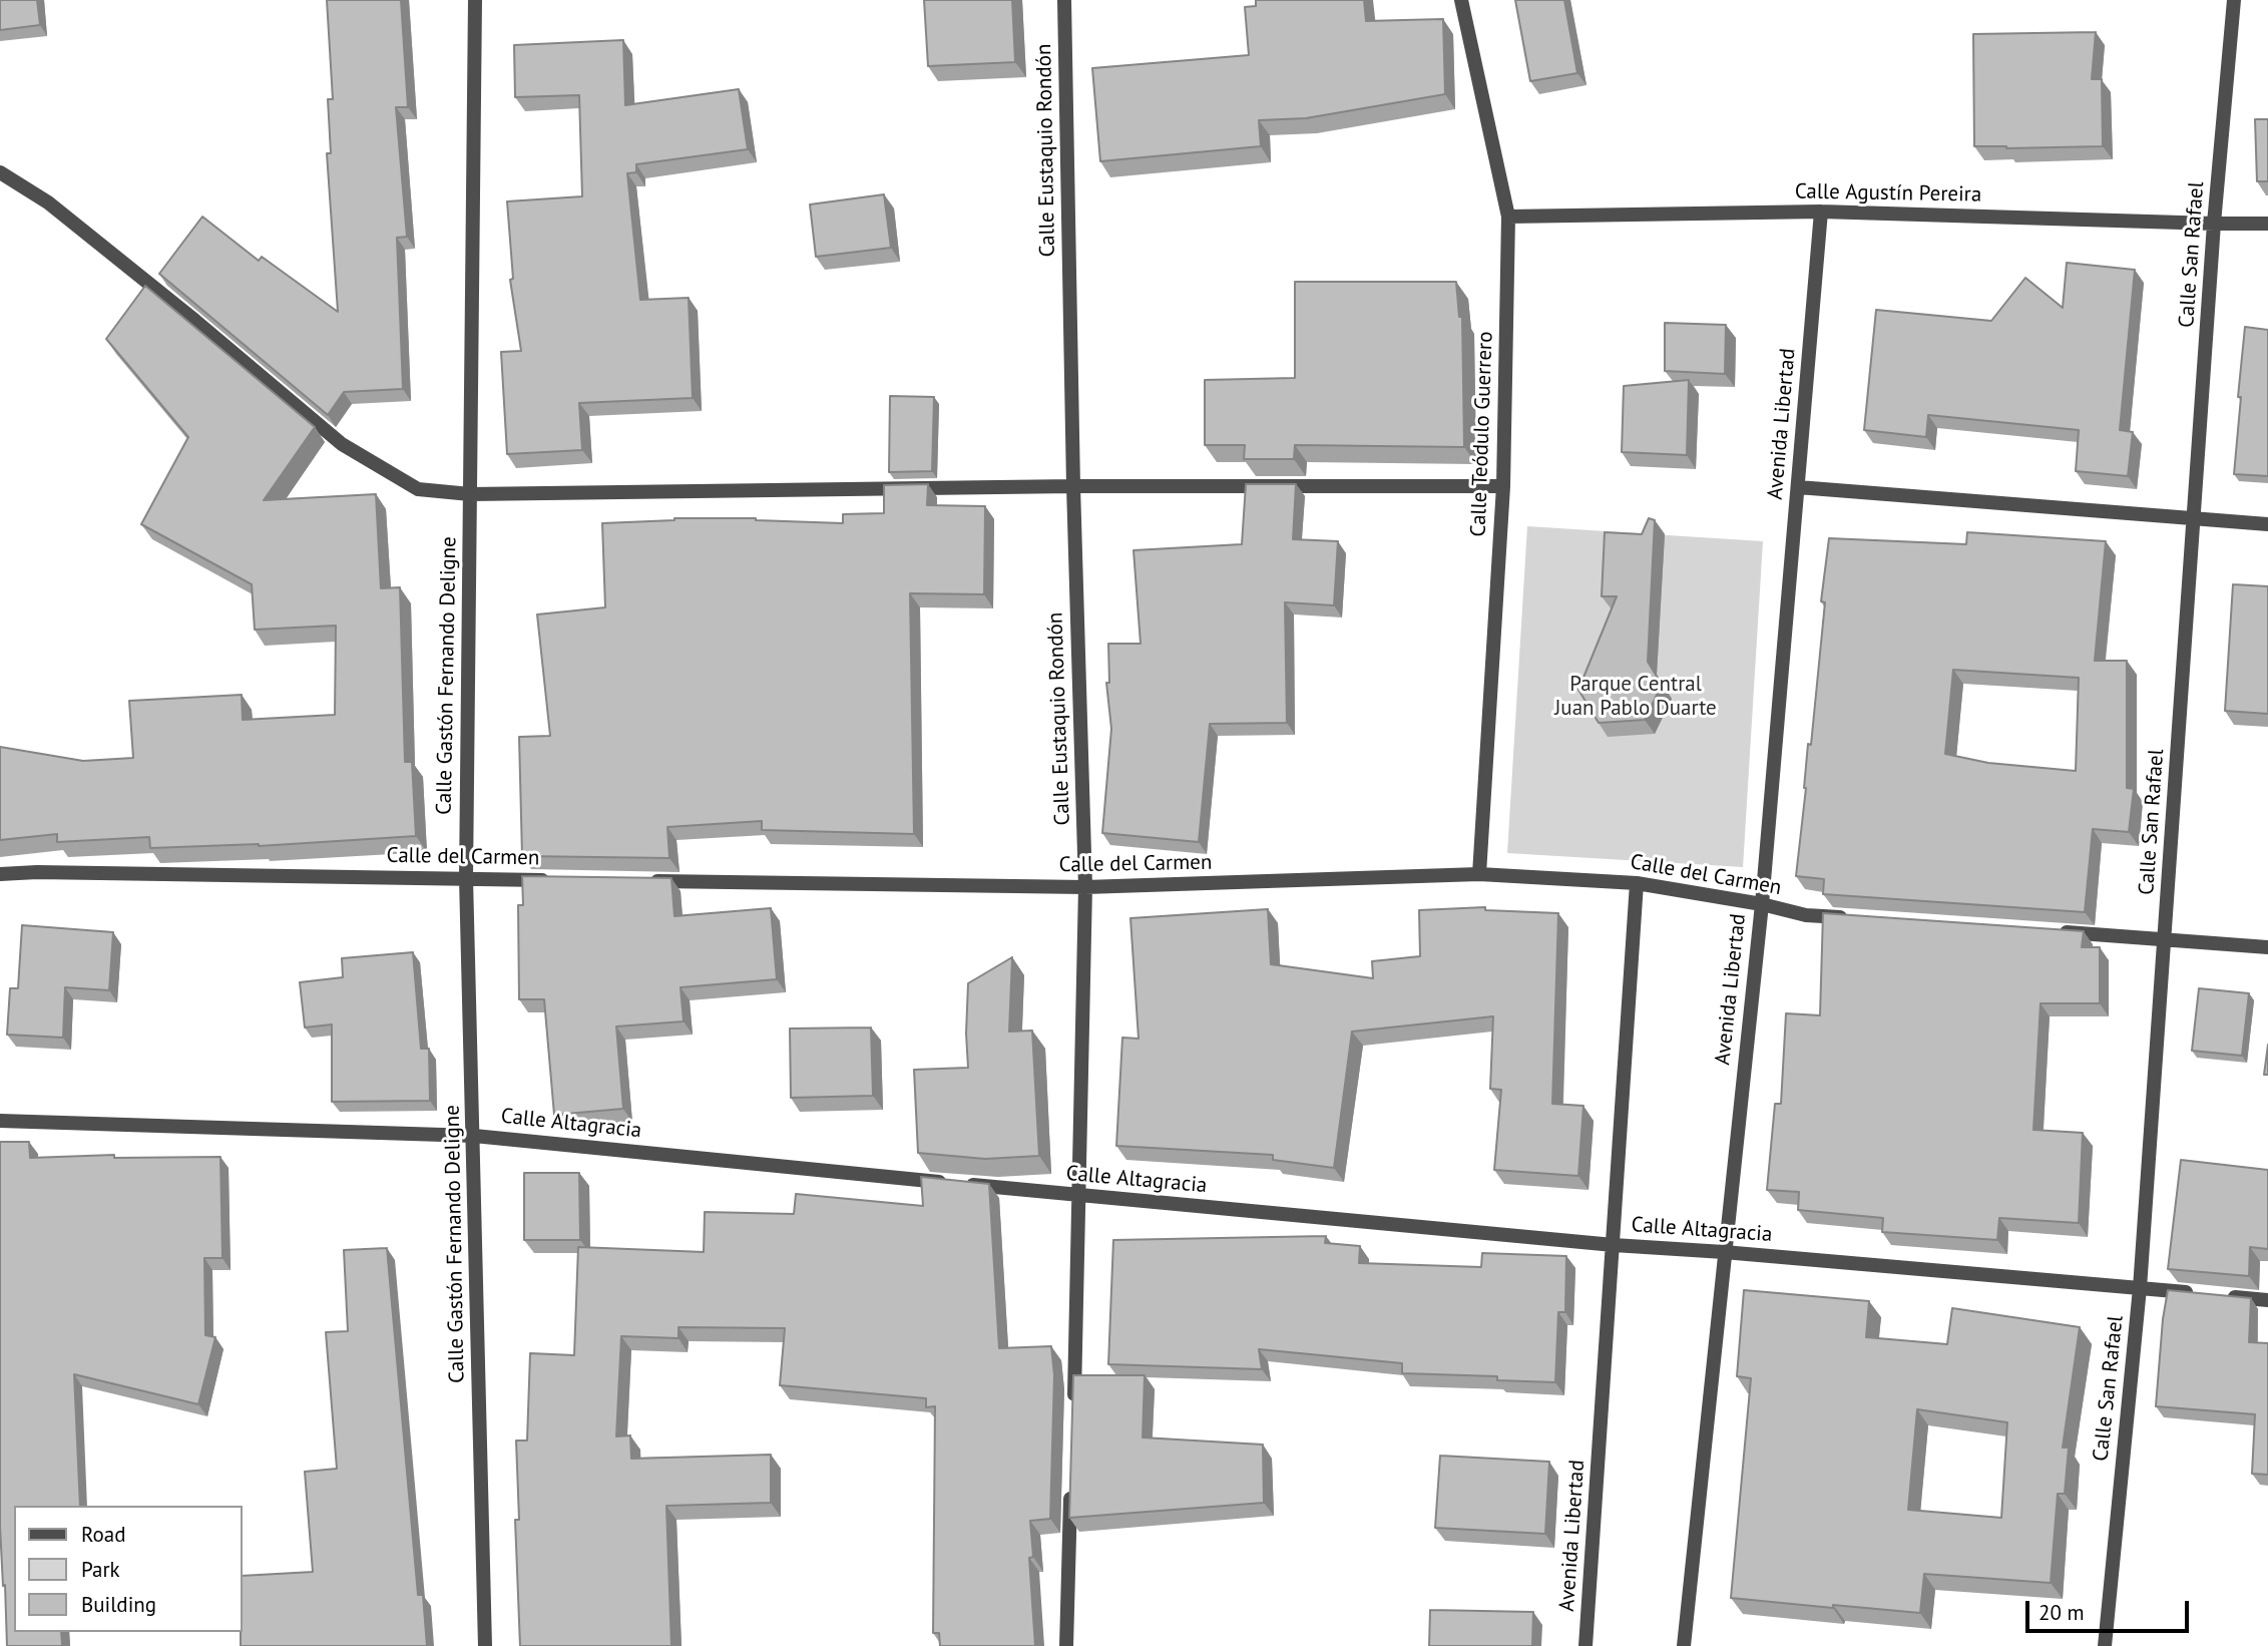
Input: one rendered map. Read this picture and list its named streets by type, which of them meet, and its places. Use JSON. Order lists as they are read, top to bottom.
{
  "streets": {
    "street": [
      "Calle Eustaquio Rondón",
      "Calle Agustín Pereira",
      "Calle San Rafael",
      "Avenida Libertad",
      "Calle Teódulo Guerrero",
      "Calle Gastón Fernando Deligne",
      "Calle del Carmen",
      "Calle Altagracia"
    ]
  },
  "crossings": [
    ["Calle Eustaquio Rondón", "Calle del Carmen"],
    ["Calle Eustaquio Rondón", "Calle Altagracia"],
    ["Calle Agustín Pereira", "Calle San Rafael"],
    ["Calle Agustín Pereira", "Avenida Libertad"],
    ["Calle Agustín Pereira", "Calle Teódulo Guerrero"],
    ["Calle San Rafael", "Calle Altagracia"],
    ["Avenida Libertad", "Calle del Carmen"],
    ["Avenida Libertad", "Calle Altagracia"],
    ["Calle Teódulo Guerrero", "Calle del Carmen"],
    ["Calle Gastón Fernando Deligne", "Calle del Carmen"],
    ["Calle Gastón Fernando Deligne", "Calle Altagracia"]
  ],
  "parks": ["Parque Central Juan Pablo Duarte"],
  "legend": ["Road", "Park", "Building"],
  "scale_bar": "20 m"
}
